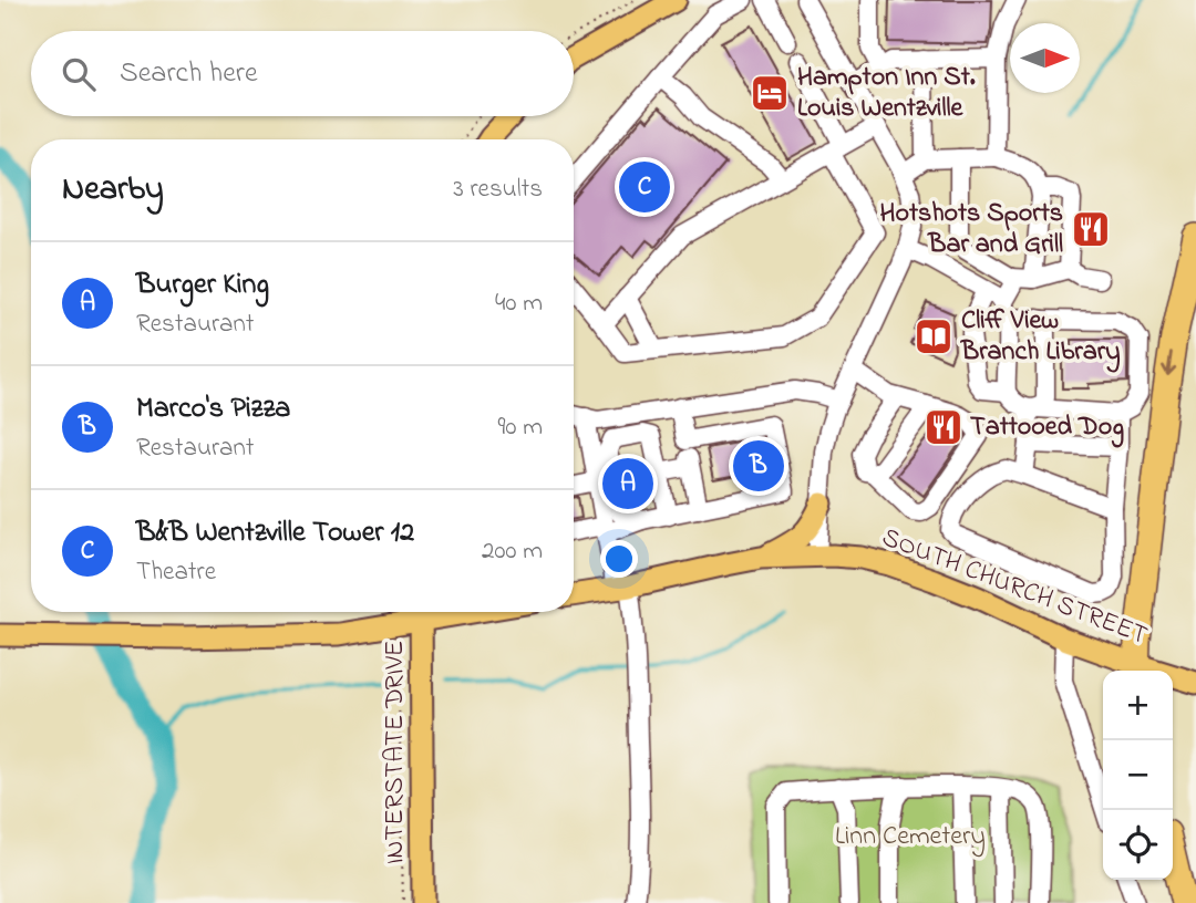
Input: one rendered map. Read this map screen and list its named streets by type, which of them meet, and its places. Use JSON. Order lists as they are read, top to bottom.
{
  "streets": {
    "main road": ["SOUTH CHURCH STREET", "INTERSTATE DRIVE"]
  },
  "parks": ["Linn Cemetery"],
  "places": {
    "hotel": ["Hampton Inn St. Louis Wentzville"],
    "restaurant": ["Hotshots Sports Bar and Grill", "Tattooed Dog"],
    "library": ["Cliff View Branch Library"]
  },
  "north": "right",
  "page": {
    "search": "Search here",
    "heading": ["Nearby", "3 results"],
    "pins": ["C", "B", "A"],
    "list": [
      {
        "mark": "A",
        "name": "Burger King",
        "note": "Restaurant",
        "value": "40 m"
      },
      {
        "mark": "B",
        "name": "Marco's Pizza",
        "note": "Restaurant",
        "value": "90 m"
      },
      {
        "mark": "C",
        "name": "B&B Wentzville Tower 12",
        "note": "Theatre",
        "value": "200 m"
      }
    ],
    "map_buttons": ["+", "−"]
  }
}
